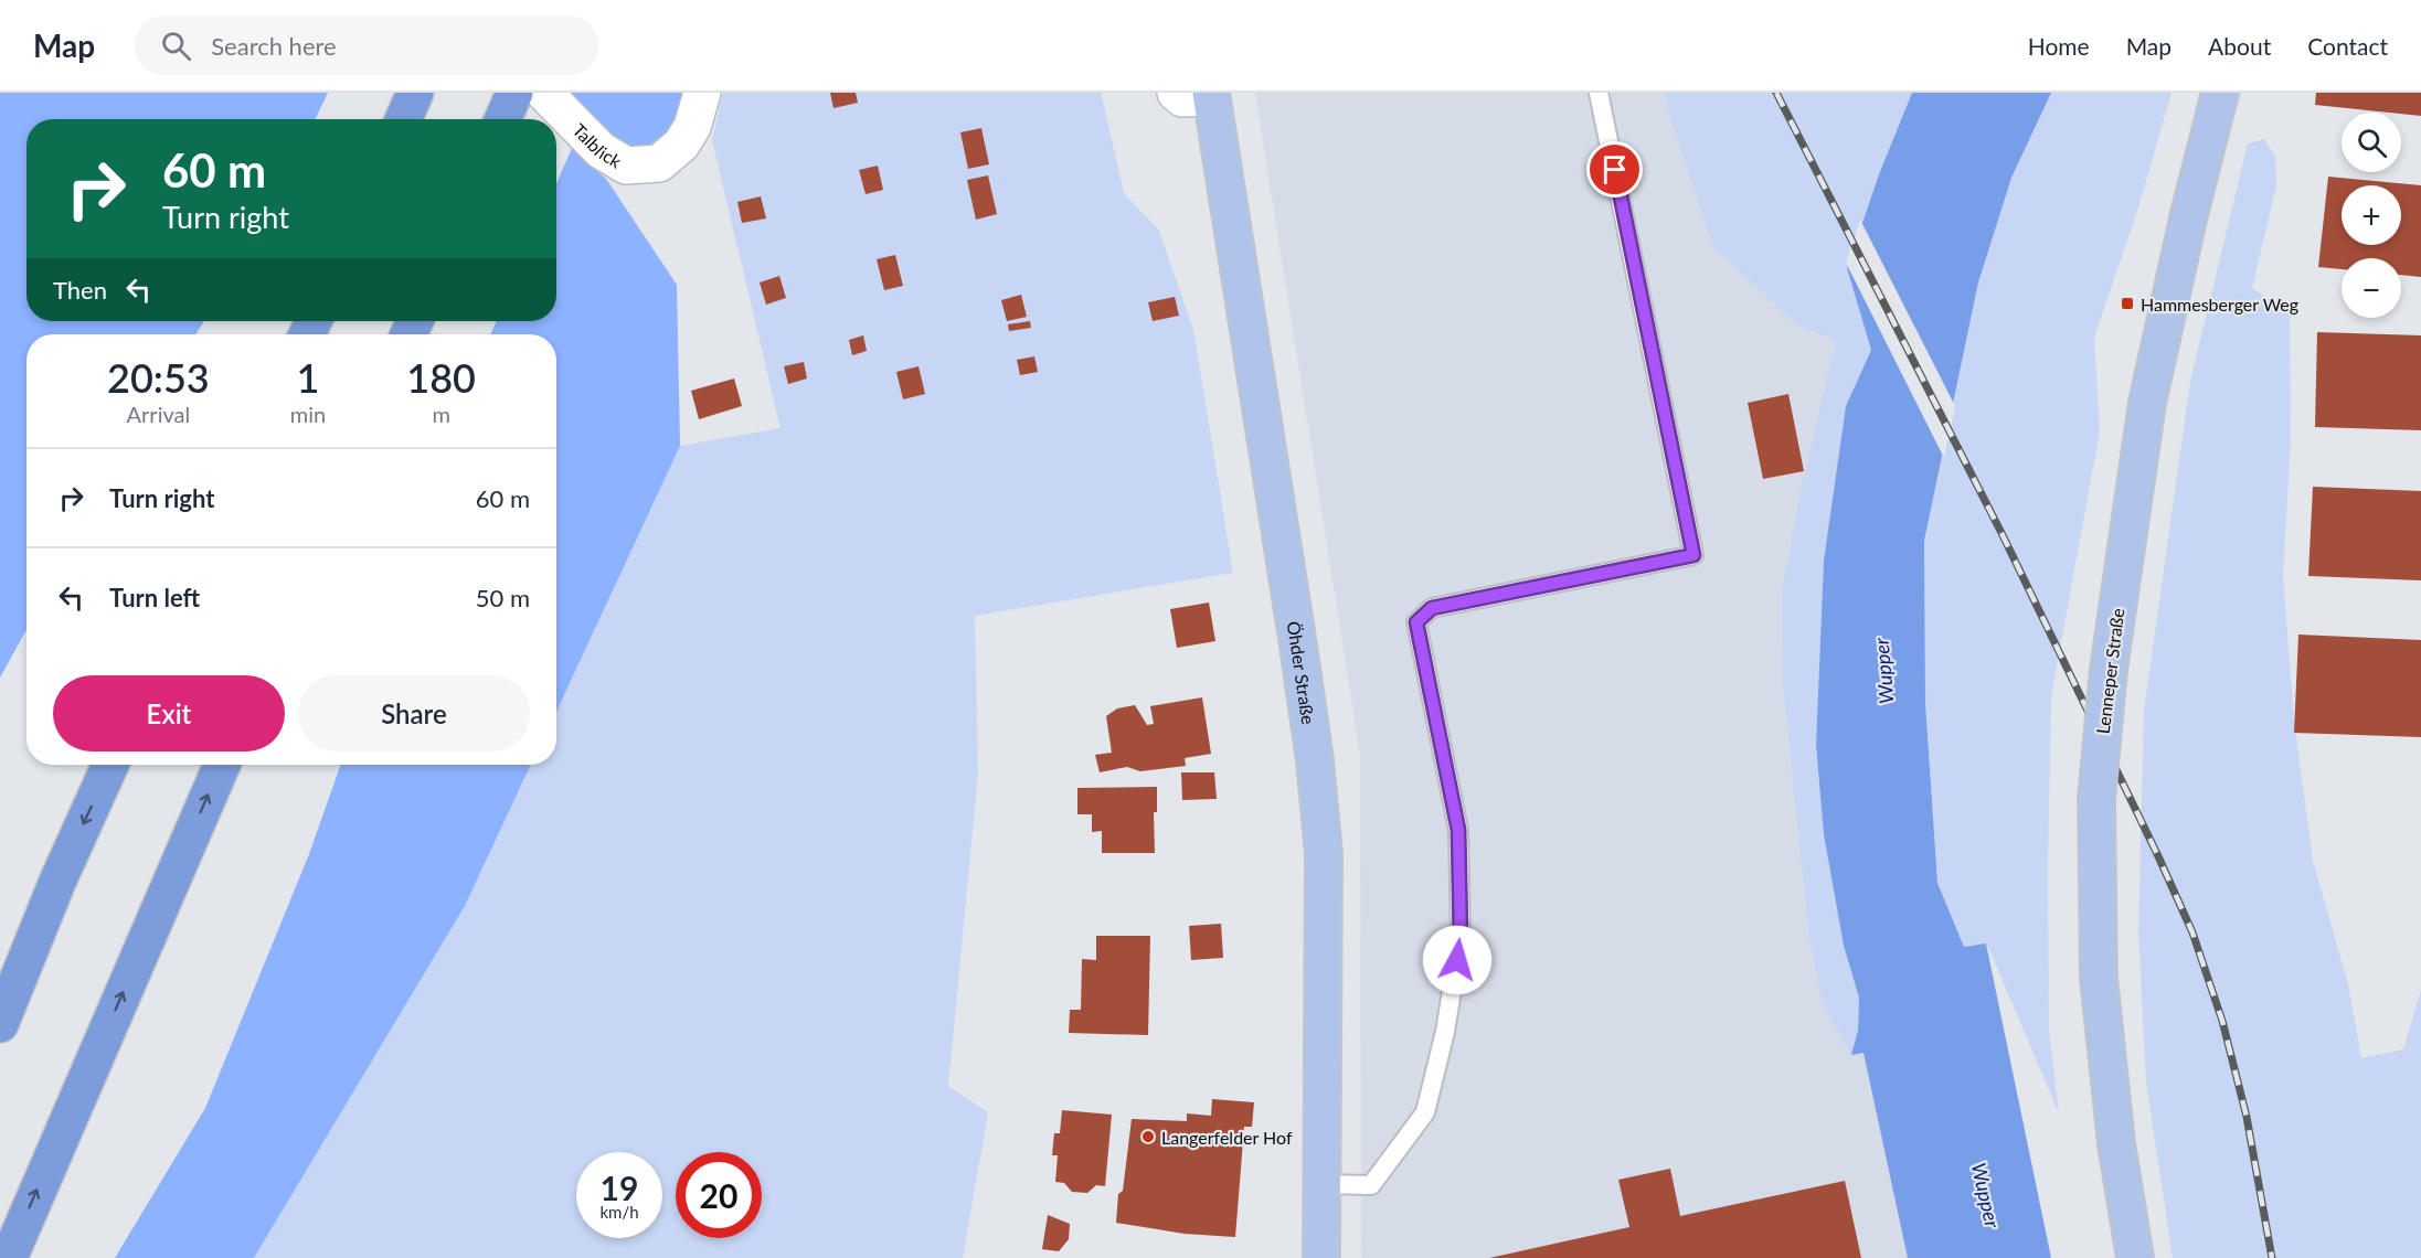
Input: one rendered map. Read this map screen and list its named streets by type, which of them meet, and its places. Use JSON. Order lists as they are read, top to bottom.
{
  "streets": {
    "main road": ["Lenneper Straße", "Öhder Straße"],
    "street": ["Talblick"]
  },
  "water": ["Wupper"],
  "places": {
    "transit": ["Hammesberger Weg"],
    "other": ["Langerfelder Hof"]
  },
  "page": {
    "header": "Map",
    "search": "Search here",
    "nav": [
      "Home",
      "Map",
      "About",
      "Contact"
    ],
    "map_buttons": ["+", "−"],
    "turn": ["60 m", "Turn right"],
    "then": "Then",
    "eta": [
      "20:53",
      "Arrival",
      "1",
      "min",
      "180",
      "m"
    ],
    "list": [
      {
        "name": "Turn right",
        "value": "60 m"
      },
      {
        "name": "Turn left",
        "value": "50 m"
      }
    ],
    "buttons": ["Exit", "Share"],
    "speed": "19 km/h",
    "limit": "20"
  }
}
